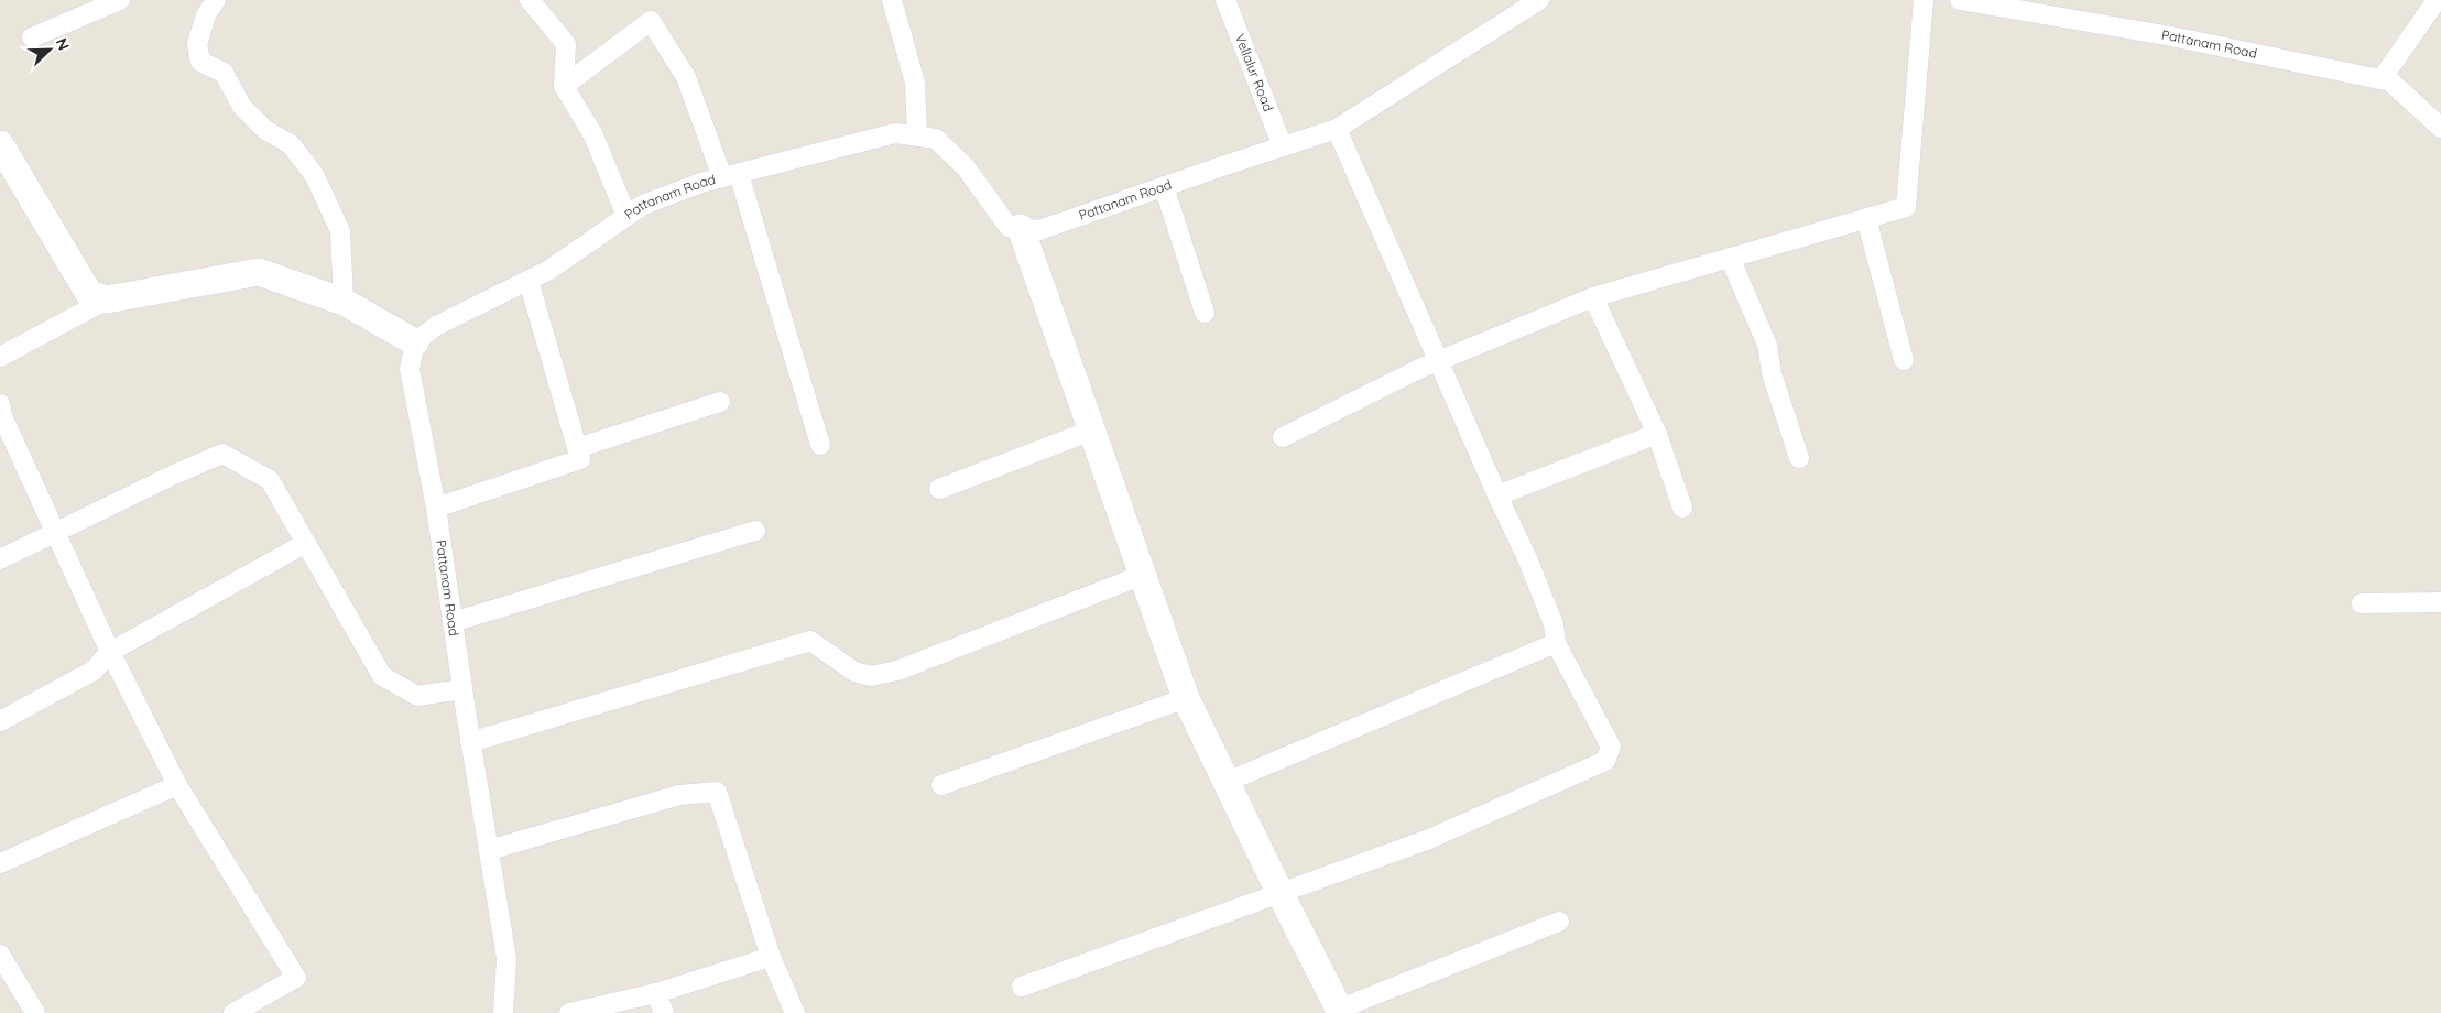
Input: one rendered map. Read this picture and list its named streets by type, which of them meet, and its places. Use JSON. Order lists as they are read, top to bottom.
{
  "streets": {
    "street": ["Pattanam Road", "Vellalur Road"]
  },
  "crossings": [
    ["Pattanam Road", "Vellalur Road"]
  ],
  "north": "top right"
}
